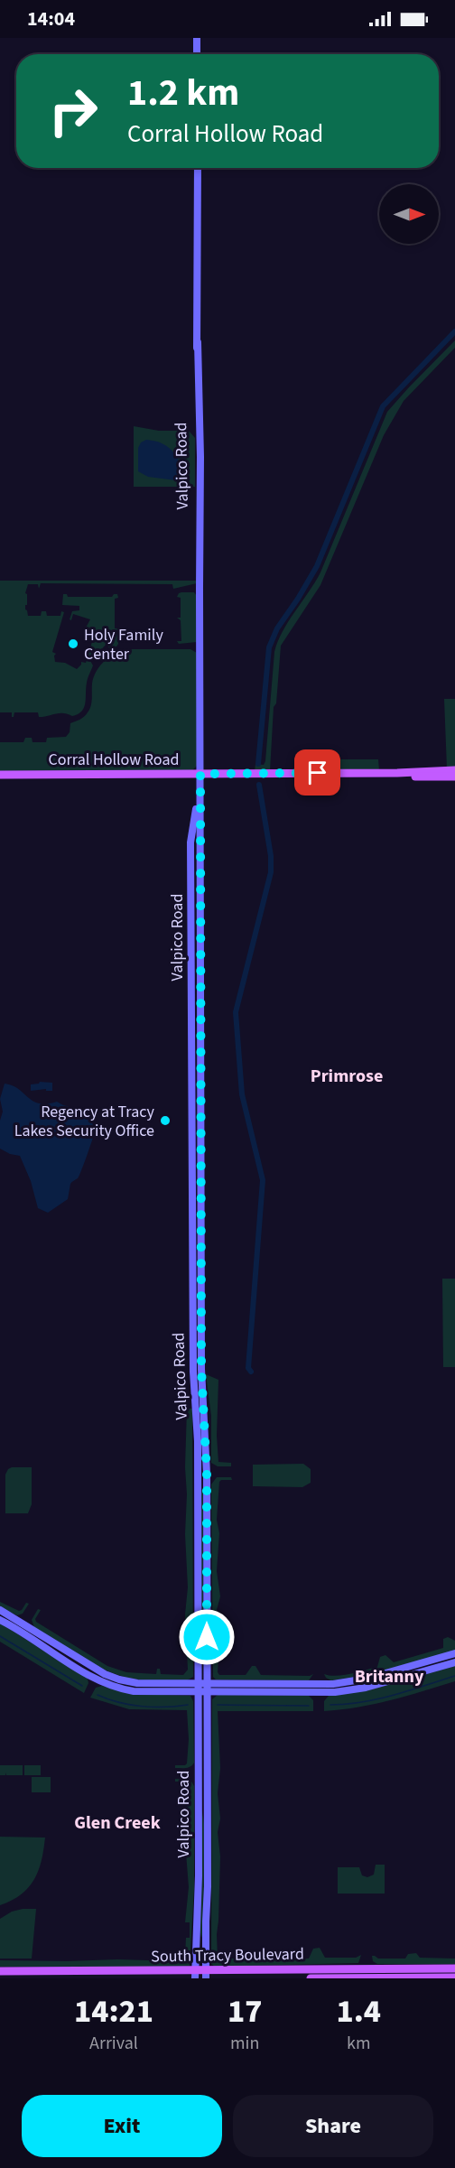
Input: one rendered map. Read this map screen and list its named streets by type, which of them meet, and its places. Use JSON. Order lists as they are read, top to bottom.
{
  "streets": {
    "main road": ["Valpico Road", "Corral Hollow Road", "South Tracy Boulevard"]
  },
  "crossings": [
    ["Valpico Road", "Corral Hollow Road"],
    ["Valpico Road", "South Tracy Boulevard"]
  ],
  "districts": ["Primrose", "Britanny", "Glen Creek"],
  "places": ["Holy Family Center", "Regency at Tracy Lakes Security Office"],
  "north": "right",
  "page": {
    "status": "14:04",
    "turn": ["1.2 km", "Corral Hollow Road"],
    "eta": [
      "14:21",
      "Arrival",
      "17",
      "min",
      "1.4",
      "km"
    ],
    "buttons": ["Exit", "Share"]
  }
}
